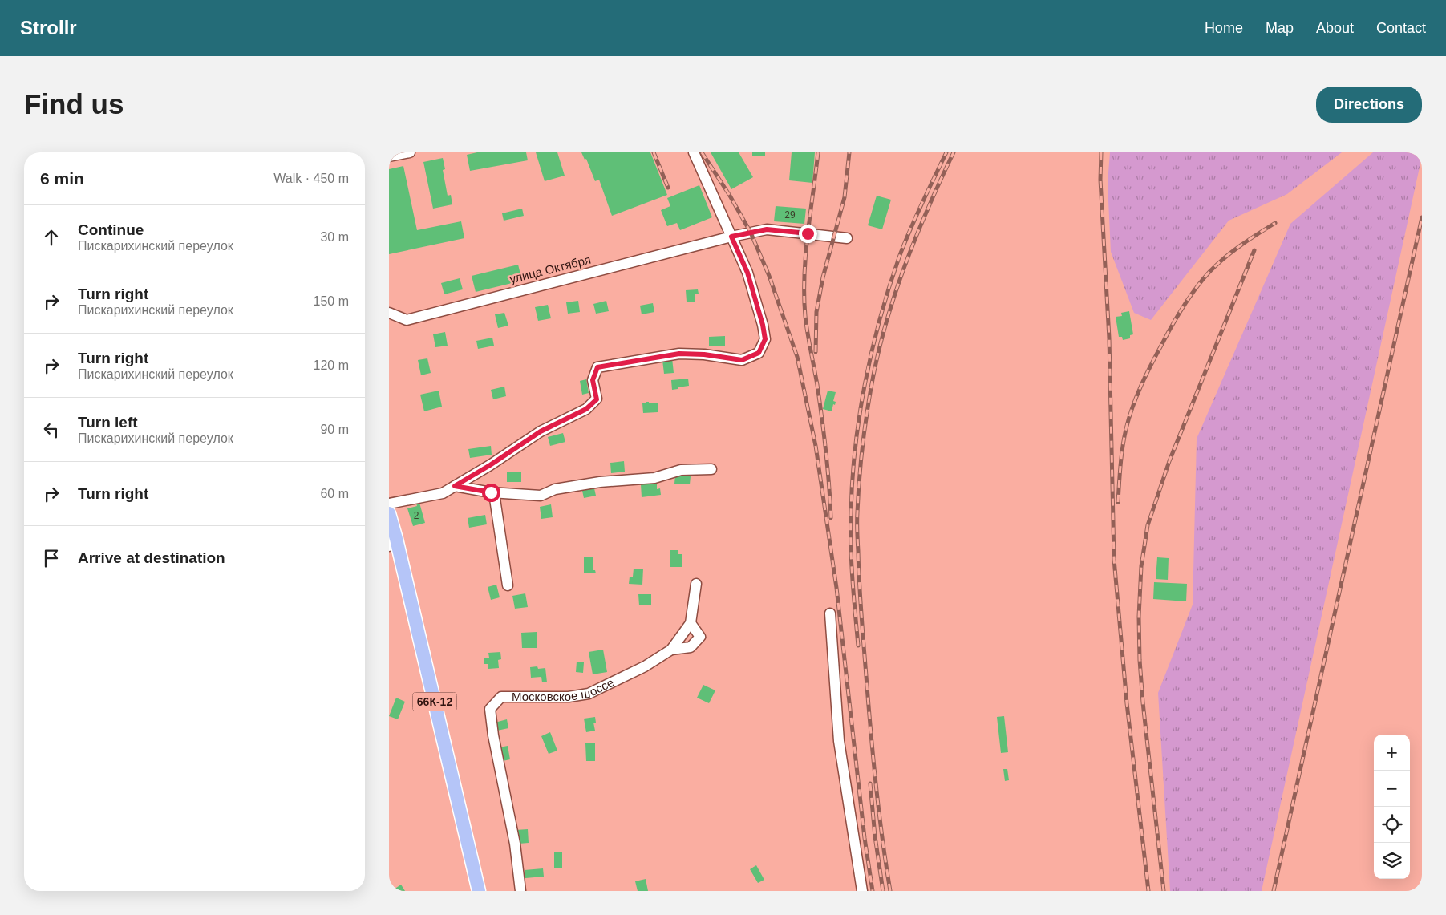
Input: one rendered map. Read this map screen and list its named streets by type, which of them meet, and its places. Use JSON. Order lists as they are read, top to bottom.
{
  "streets": {
    "main road": ["66К-12"],
    "street": ["улица Октября", "Московское шоссе"]
  },
  "house_numbers": ["29", "2"],
  "page": {
    "header": "Strollr",
    "nav": [
      "Home",
      "Map",
      "About",
      "Contact"
    ],
    "buttons": "Directions",
    "title": "Find us",
    "heading": ["6 min", "Walk · 450 m"],
    "list": [
      ["Continue", "Пискарихинский переулок", "30 m"],
      ["Turn right", "Пискарихинский переулок", "150 m"],
      ["Turn right", "Пискарихинский переулок", "120 m"],
      ["Turn left", "Пискарихинский переулок", "90 m"],
      ["Turn right", "60 m"],
      "Arrive at destination"
    ],
    "map_buttons": ["+", "−"]
  }
}
